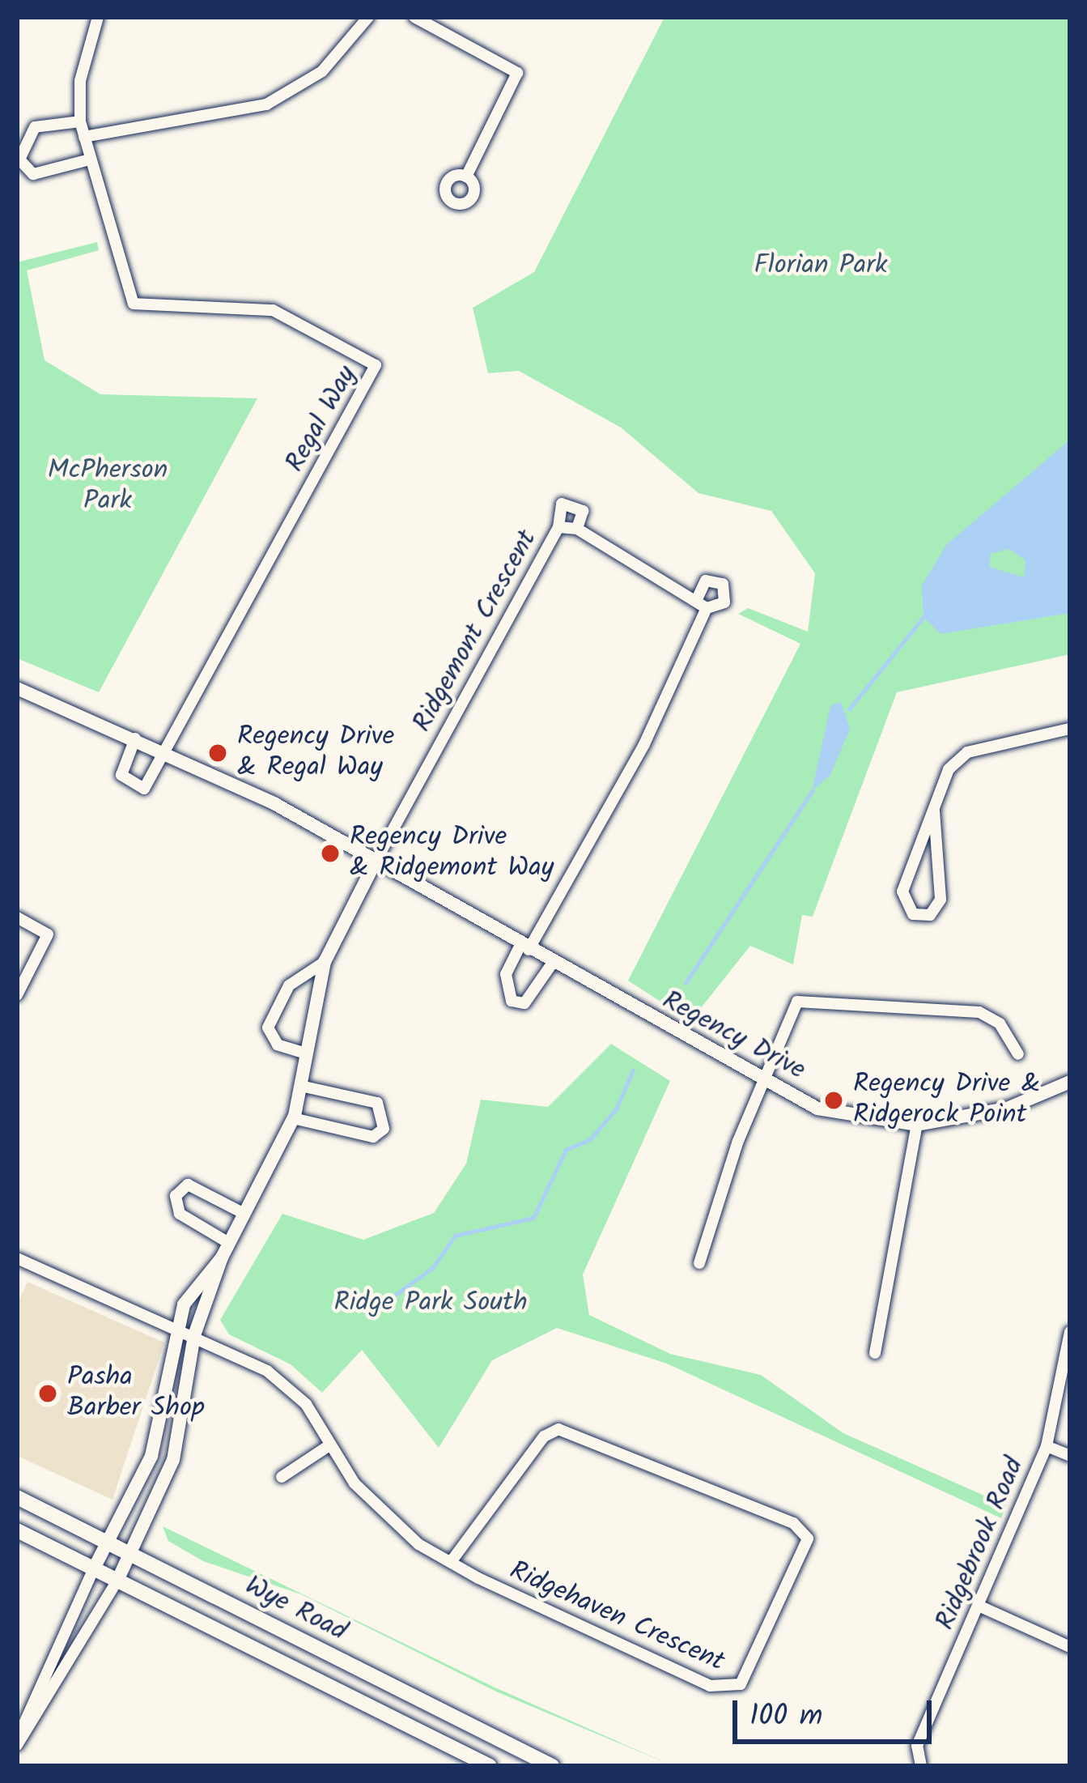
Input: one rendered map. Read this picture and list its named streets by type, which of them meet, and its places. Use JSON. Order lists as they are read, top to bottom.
{
  "streets": {
    "main road": ["Wye Road"],
    "street": [
      "Regal Way",
      "Ridgemont Crescent",
      "Regency Drive",
      "Ridgebrook Road",
      "Ridgehaven Crescent"
    ]
  },
  "crossings": [
    ["Regal Way", "Regency Drive"],
    ["Ridgemont Crescent", "Regency Drive"]
  ],
  "parks": ["Florian Park", "McPherson Park", "Ridge Park South"],
  "places": [
    "Regency Drive & Regal Way",
    "Regency Drive & Ridgemont Way",
    "Regency Drive & Ridgerock Point",
    "Pasha Barber Shop"
  ],
  "scale_bar": "100 m"
}
